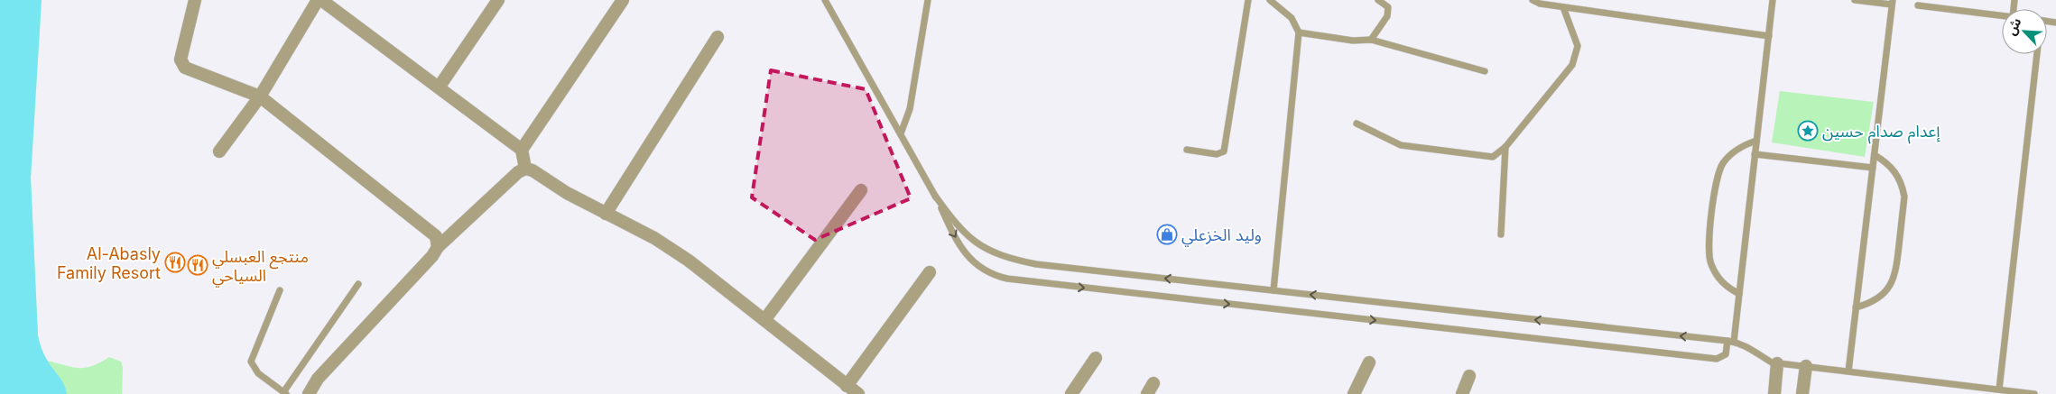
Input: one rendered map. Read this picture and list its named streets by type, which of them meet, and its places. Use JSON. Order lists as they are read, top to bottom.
{
  "places": {
    "place": ["إعدام صدام حسين"],
    "shop": ["وليد الخزعلي"],
    "restaurant": ["Al-Abasly Family Resort", "منتجع العبسلي السياحي"]
  },
  "north": "top left"
}
